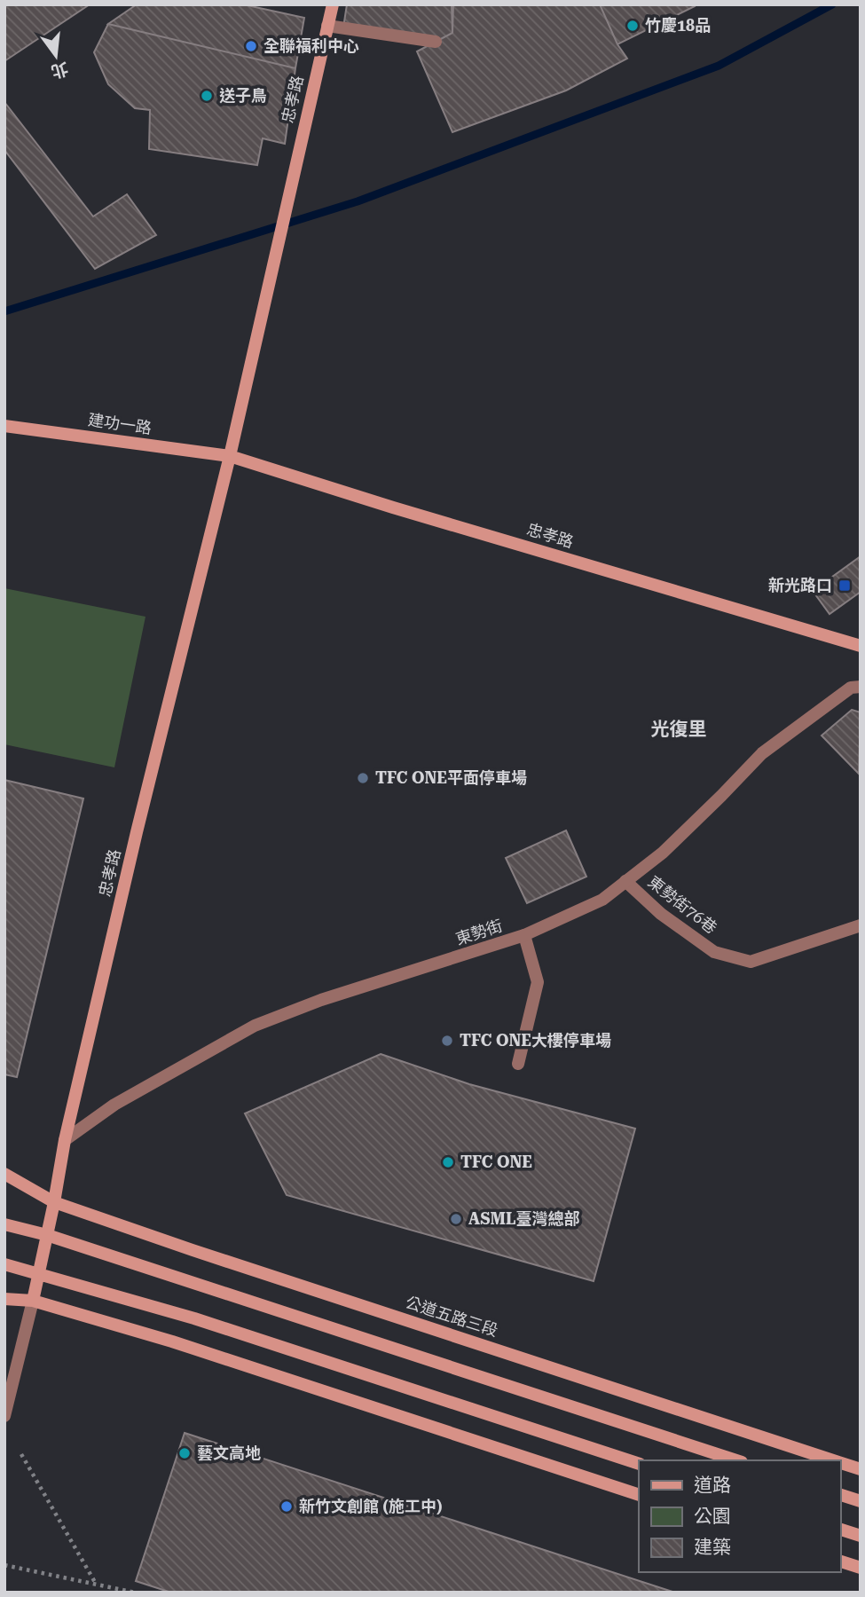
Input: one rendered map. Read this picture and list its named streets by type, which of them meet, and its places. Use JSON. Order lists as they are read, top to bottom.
{
  "streets": {
    "street": [
      "忠孝路",
      "建功一路",
      "東勢街76巷",
      "東勢街",
      "公道五路三段"
    ]
  },
  "crossings": [
    ["忠孝路", "建功一路"],
    ["忠孝路", "東勢街"],
    ["忠孝路", "公道五路三段"],
    ["東勢街76巷", "東勢街"]
  ],
  "districts": ["光復里"],
  "places": {
    "other": [
      "竹慶18品",
      "全聯福利中心",
      "送子鳥",
      "TFC ONE平面停車場",
      "TFC ONE大樓停車場",
      "TFC ONE",
      "ASML臺灣總部",
      "藝文高地",
      "新竹文創館 (施工中)"
    ],
    "transit": ["新光路口"]
  },
  "legend": ["道路", "公園", "建築"],
  "north": "bottom"
}
